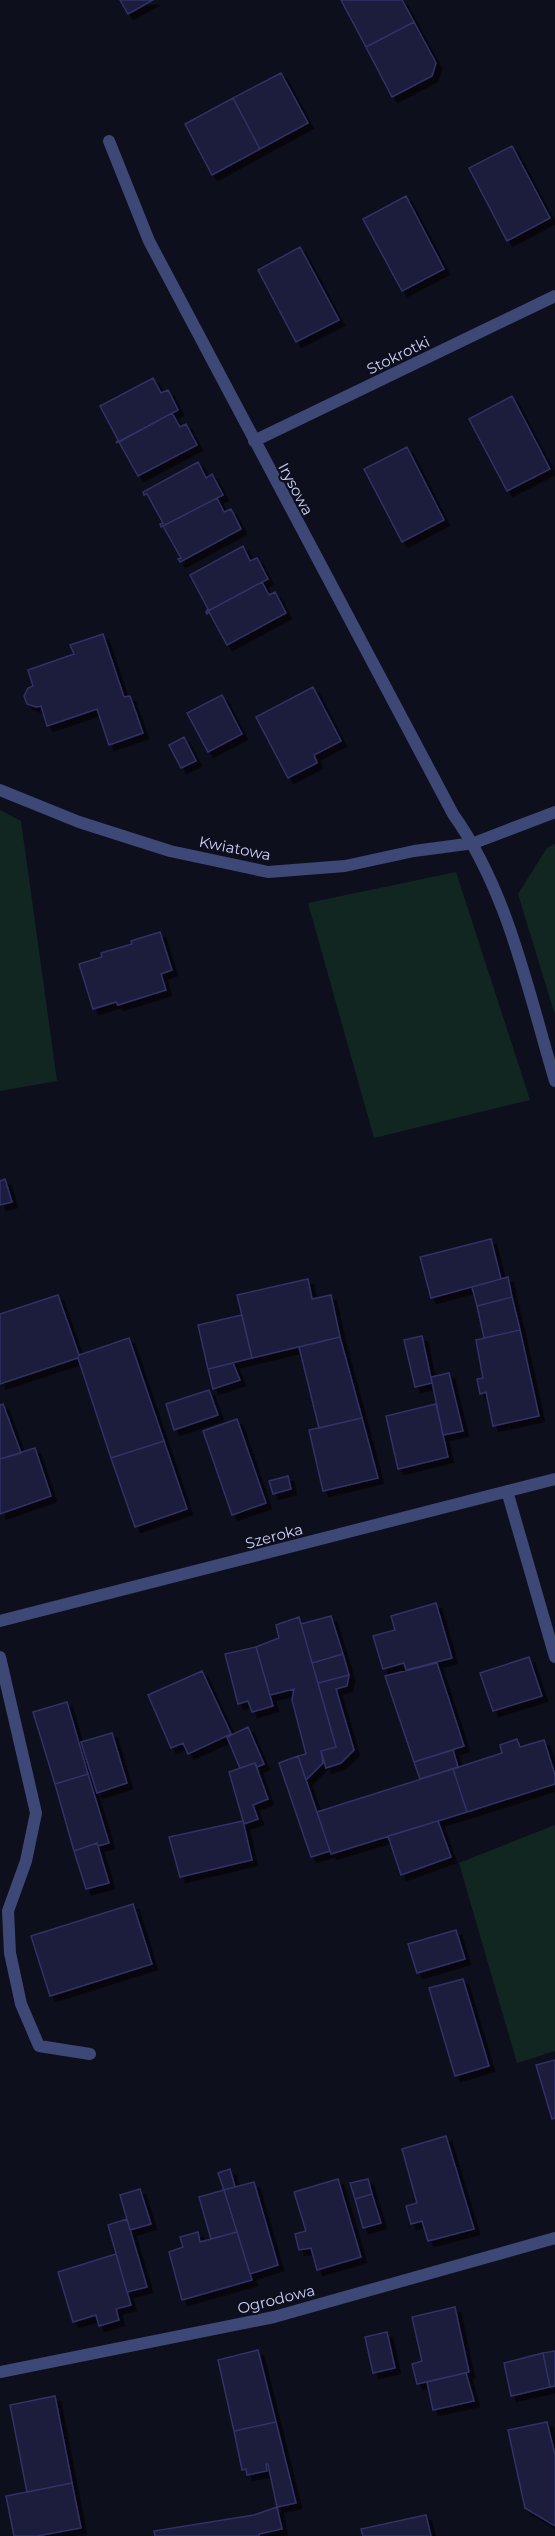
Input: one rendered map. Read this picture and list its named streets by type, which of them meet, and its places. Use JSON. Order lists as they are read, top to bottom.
{
  "streets": {
    "street": [
      "Stokrotki",
      "Irysowa",
      "Kwiatowa",
      "Szeroka",
      "Ogrodowa"
    ]
  },
  "crossings": [
    ["Stokrotki", "Irysowa"],
    ["Irysowa", "Kwiatowa"]
  ]
}
